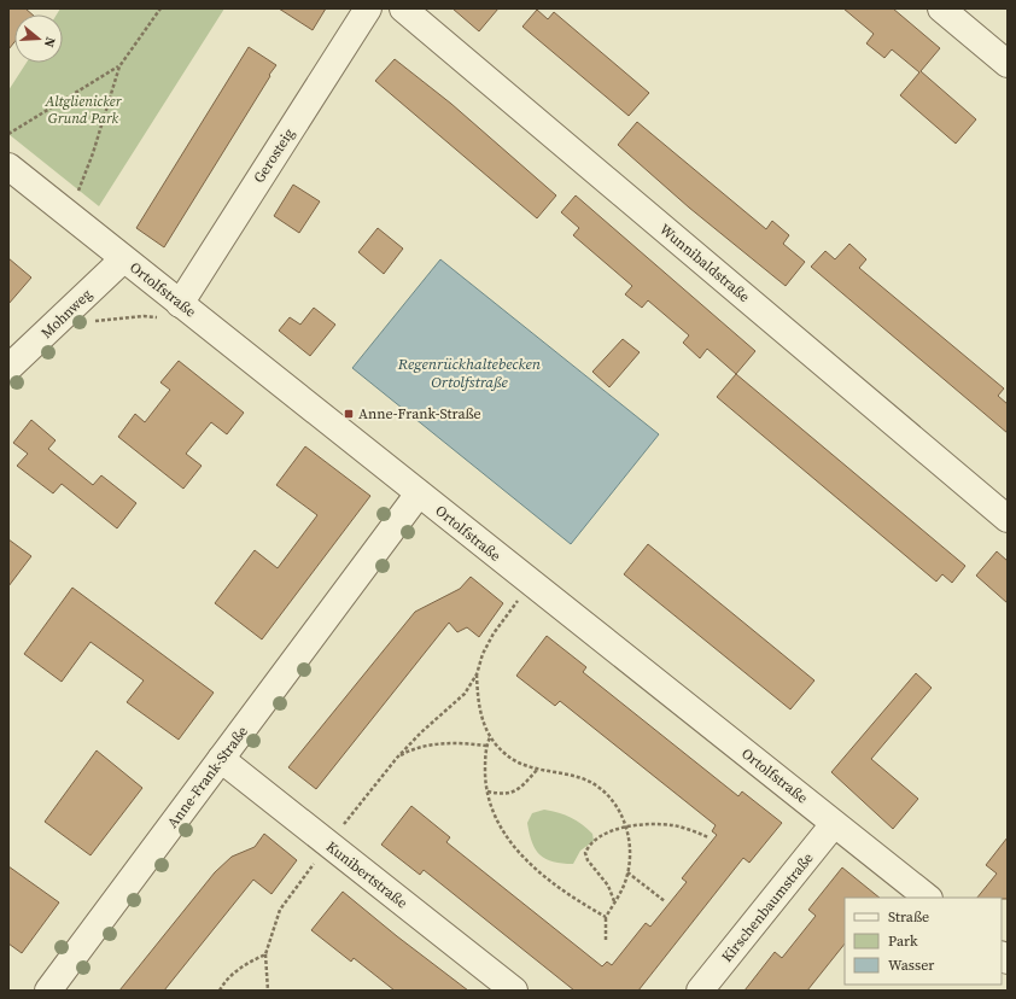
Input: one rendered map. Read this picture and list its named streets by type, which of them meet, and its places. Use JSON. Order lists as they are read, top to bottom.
{
  "streets": {
    "street": [
      "Gerosteig",
      "Wunnibaldstraße",
      "Ortolfstraße",
      "Mohnweg",
      "Anne-Frank-Straße",
      "Kunibertstraße",
      "Kirschenbaumstraße"
    ]
  },
  "crossings": [
    ["Gerosteig", "Ortolfstraße"],
    ["Ortolfstraße", "Mohnweg"],
    ["Ortolfstraße", "Anne-Frank-Straße"],
    ["Ortolfstraße", "Kirschenbaumstraße"],
    ["Anne-Frank-Straße", "Kunibertstraße"]
  ],
  "water": ["Regenrückhaltebecken Ortolfstraße"],
  "parks": ["Altglienicker Grund Park"],
  "places": {
    "transit": ["Anne-Frank-Straße"]
  },
  "legend": ["Straße", "Park", "Wasser"],
  "north": "right"
}
